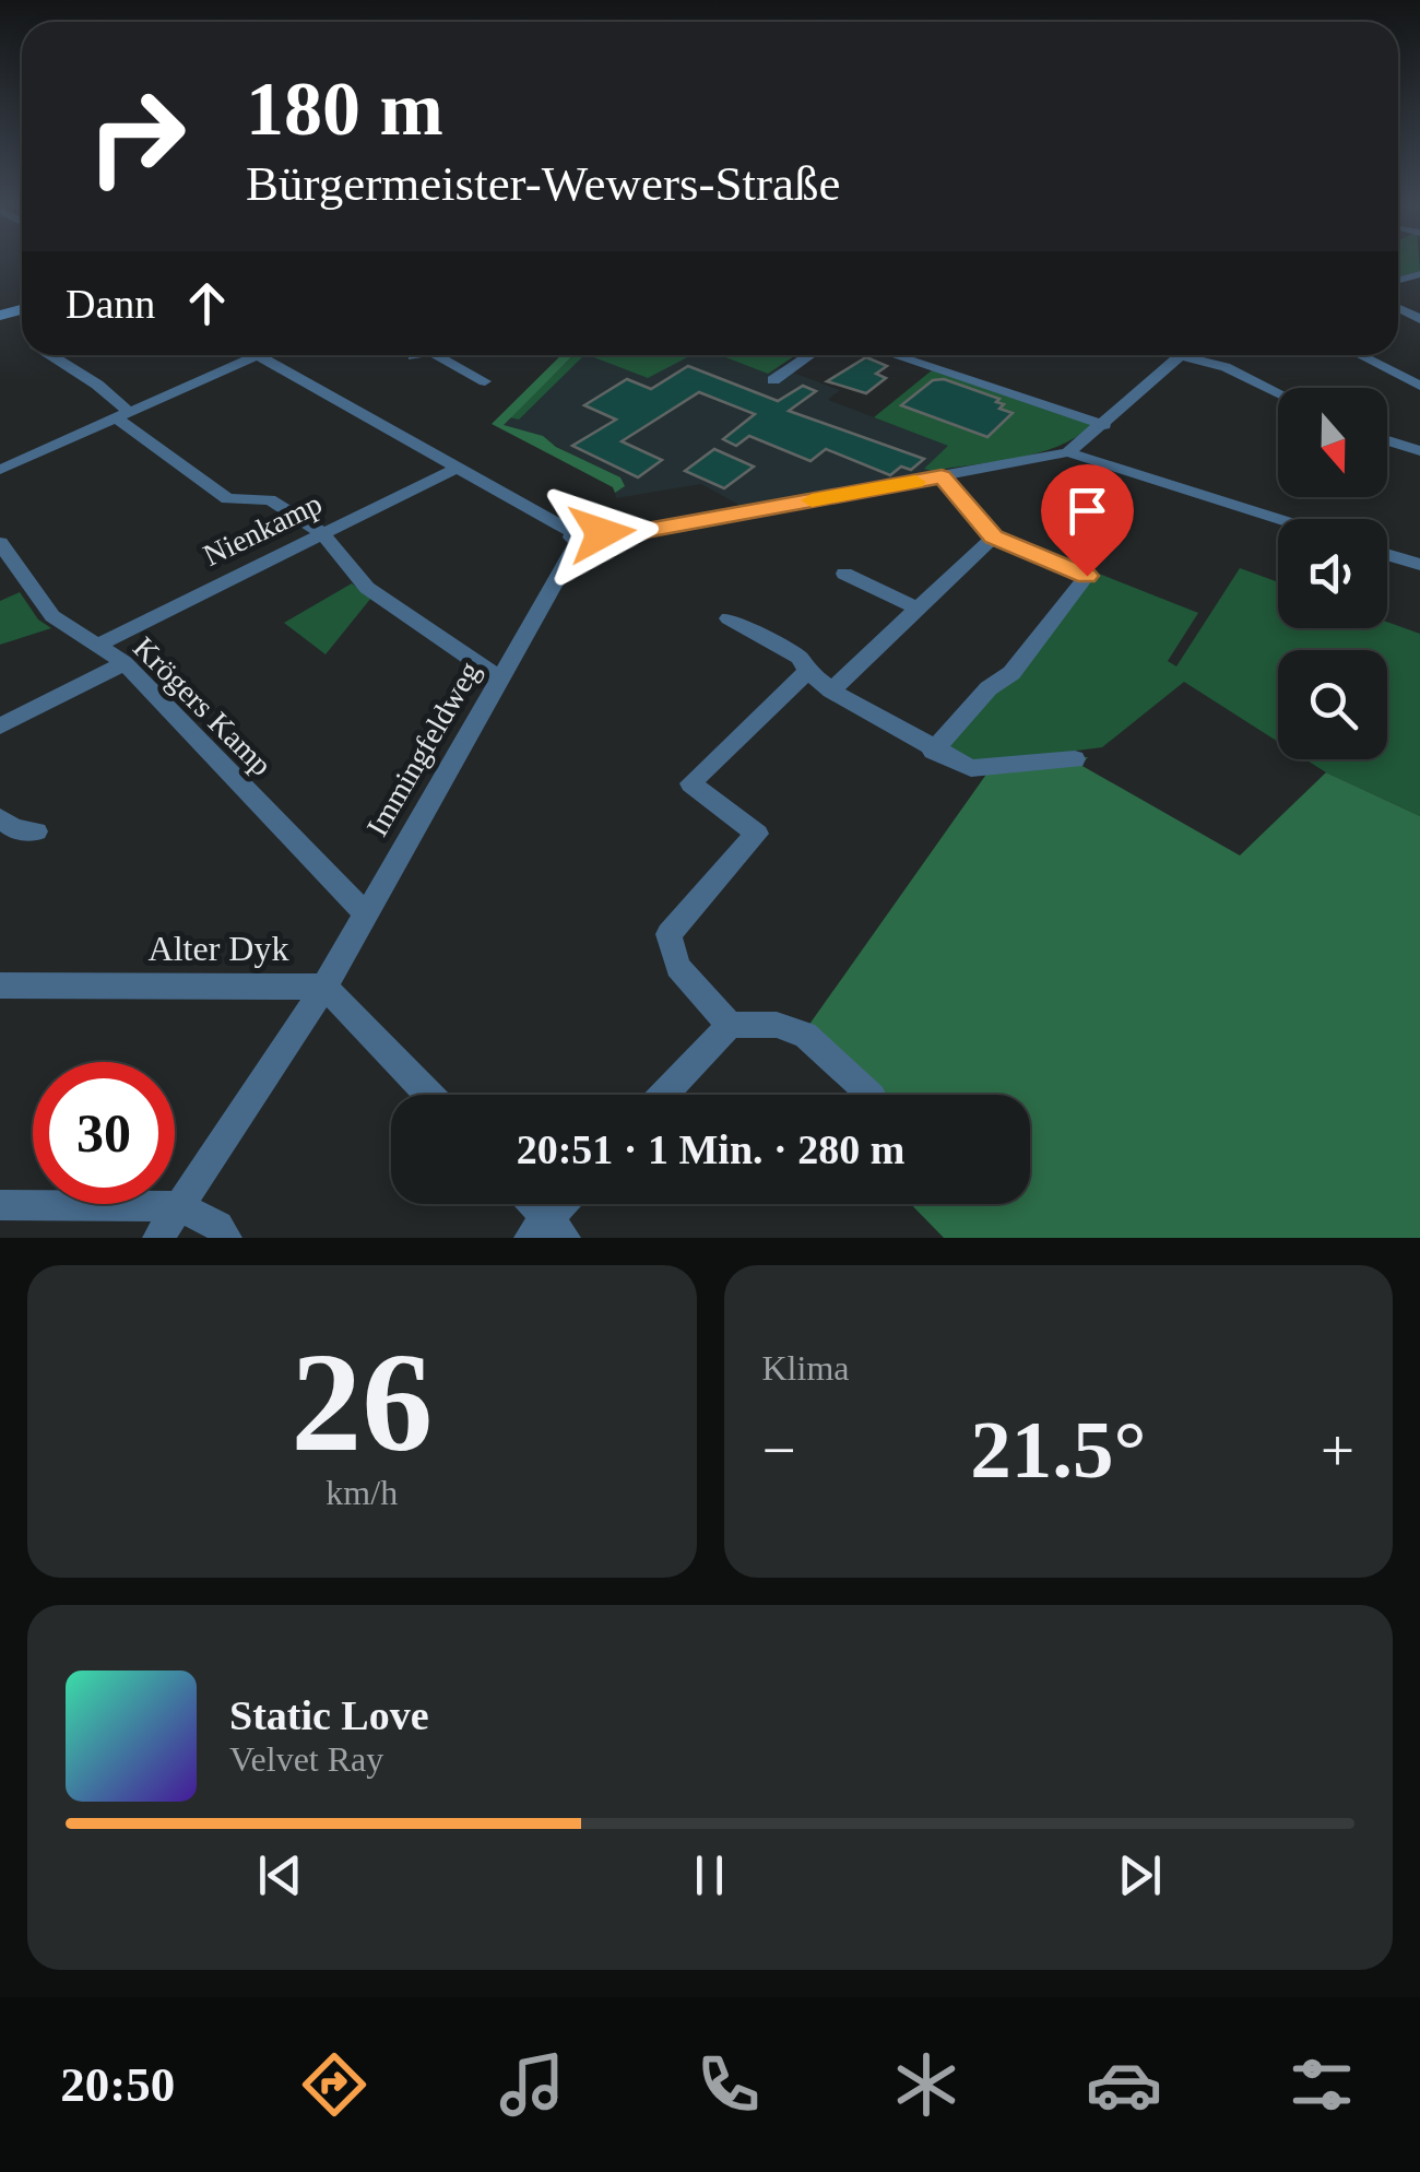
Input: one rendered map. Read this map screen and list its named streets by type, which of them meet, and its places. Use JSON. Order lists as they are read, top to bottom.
{
  "streets": {
    "street": [
      "Nienkamp",
      "Krögers Kamp",
      "Immingfeldweg",
      "Alter Dyk"
    ]
  },
  "crossings": [
    ["Nienkamp", "Krögers Kamp"],
    ["Krögers Kamp", "Immingfeldweg"],
    ["Immingfeldweg", "Alter Dyk"]
  ],
  "north": "bottom",
  "page": {
    "turn": ["180 m", "Bürgermeister-Wewers-Straße"],
    "then": "Dann",
    "limit": "30",
    "trip": "20:51 · 1 Min. · 280 m",
    "tile": [
      ["26", "km/h"],
      "Klima"
    ],
    "heat": ["−", "21.5°", "+"],
    "song": ["Static Love", "Velvet Ray"],
    "tabs": "20:50"
  }
}
